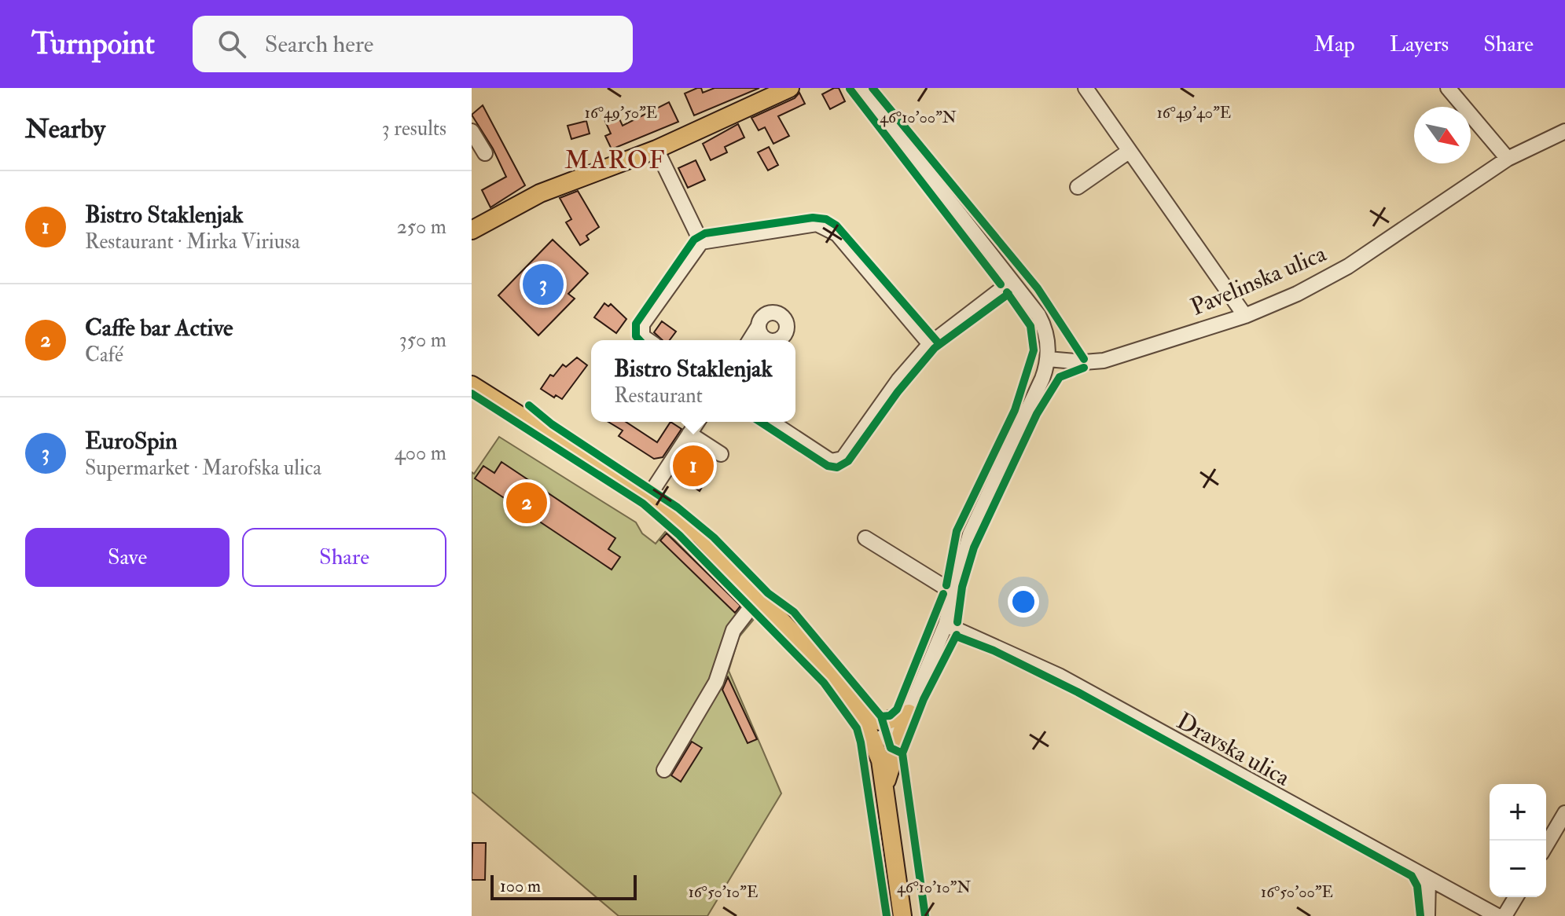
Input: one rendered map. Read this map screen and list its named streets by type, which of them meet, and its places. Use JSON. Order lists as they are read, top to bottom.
{
  "streets": {
    "street": ["Pavelinska ulica", "Dravska ulica"]
  },
  "districts": ["MAROF"],
  "scale_bar": "100 m",
  "north": "bottom right",
  "page": {
    "header": "Turnpoint",
    "search": "Search here",
    "nav": ["Map", "Layers", "Share"],
    "heading": ["Nearby", "3 results"],
    "list": [
      {
        "mark": "1",
        "name": "Bistro Staklenjak",
        "note": "Restaurant · Mirka Viriusa",
        "value": "250 m"
      },
      {
        "mark": "2",
        "name": "Caffe bar Active",
        "note": "Café",
        "value": "350 m"
      },
      {
        "mark": "3",
        "name": "EuroSpin",
        "note": "Supermarket · Marofska ulica",
        "value": "400 m"
      }
    ],
    "pins": ["3", "1", "2"],
    "popup": ["Bistro Staklenjak", "Restaurant"],
    "buttons": ["Save", "Share"],
    "map_buttons": ["+", "−"],
    "scale": "100 m"
  },
  "coordinates": [
    "16°49'50\"E",
    "16°49'40\"E",
    "46°10'00\"N",
    "46°10'10\"N",
    "16°50'10\"E",
    "16°50'00\"E"
  ]
}
